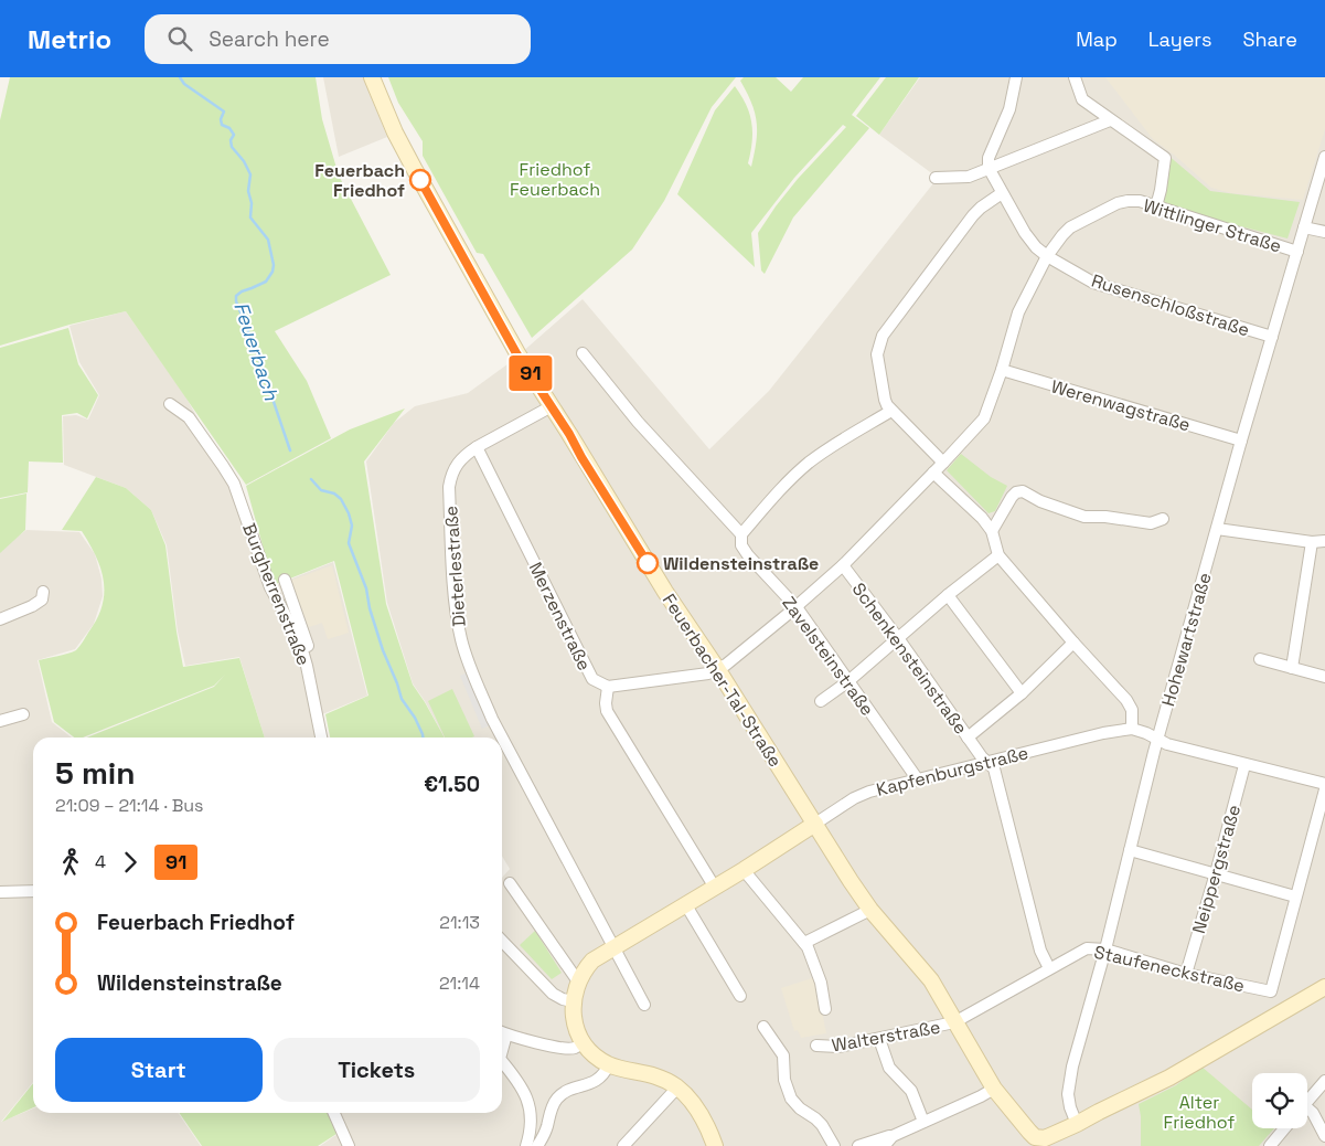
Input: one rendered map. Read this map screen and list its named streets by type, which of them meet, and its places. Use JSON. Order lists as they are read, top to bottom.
{
  "streets": {
    "main road": ["Feuerbacher-Tal-Straße", "Kapfenburgstraße"],
    "street": [
      "Wittlinger Straße",
      "Rusenschloßstraße",
      "Werenwagstraße",
      "Dieterlestraße",
      "Burgherrenstraße",
      "Merzenstraße",
      "Hohewartstraße",
      "Zavelsteinstraße",
      "Schenkensteinstraße",
      "Neippergstraße",
      "Staufeneckstraße",
      "Walterstraße"
    ]
  },
  "crossings": [
    ["Wittlinger Straße", "Rusenschloßstraße"],
    ["Wittlinger Straße", "Hohewartstraße"],
    ["Rusenschloßstraße", "Hohewartstraße"],
    ["Werenwagstraße", "Hohewartstraße"],
    ["Dieterlestraße", "Merzenstraße"],
    ["Dieterlestraße", "Feuerbacher-Tal-Straße"],
    ["Dieterlestraße", "Kapfenburgstraße"],
    ["Merzenstraße", "Kapfenburgstraße"],
    ["Hohewartstraße", "Kapfenburgstraße"],
    ["Hohewartstraße", "Staufeneckstraße"],
    ["Zavelsteinstraße", "Kapfenburgstraße"],
    ["Schenkensteinstraße", "Kapfenburgstraße"],
    ["Schenkensteinstraße", "Staufeneckstraße"],
    ["Feuerbacher-Tal-Straße", "Kapfenburgstraße"],
    ["Feuerbacher-Tal-Straße", "Staufeneckstraße"],
    ["Feuerbacher-Tal-Straße", "Walterstraße"],
    ["Kapfenburgstraße", "Neippergstraße"],
    ["Neippergstraße", "Staufeneckstraße"],
    ["Staufeneckstraße", "Walterstraße"]
  ],
  "water": ["Feuerbach"],
  "parks": ["Friedhof Feuerbach", "Alter Friedhof"],
  "places": ["Feuerbach Friedhof", "Wildensteinstraße"],
  "lines": ["bus line 91"],
  "page": {
    "header": "Metrio",
    "search": "Search here",
    "nav": ["Map", "Layers", "Share"],
    "on_map": "91",
    "heading": ["5 min", "21:09 – 21:14 · Bus", "€1.50"],
    "legs": ["4", "91"],
    "list": [
      {
        "name": "Feuerbach Friedhof",
        "value": "21:13"
      },
      {
        "name": "Wildensteinstraße",
        "value": "21:14"
      }
    ],
    "buttons": ["Start", "Tickets"]
  }
}
